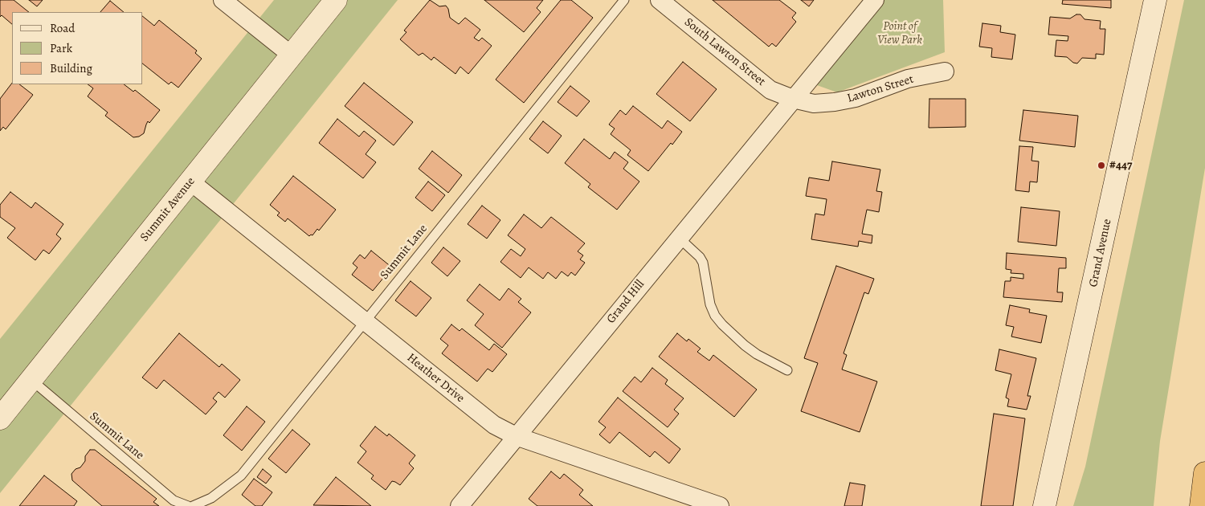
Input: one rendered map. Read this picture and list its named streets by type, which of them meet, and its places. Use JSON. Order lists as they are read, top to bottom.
{
  "streets": {
    "street": [
      "South Lawton Street",
      "Lawton Street",
      "Summit Avenue",
      "Grand Avenue",
      "Grand Hill",
      "Heather Drive"
    ],
    "lane": ["Summit Lane"]
  },
  "crossings": [
    ["South Lawton Street", "Lawton Street"],
    ["South Lawton Street", "Grand Hill"],
    ["Lawton Street", "Grand Hill"],
    ["Summit Avenue", "Summit Lane"],
    ["Summit Avenue", "Heather Drive"],
    ["Summit Lane", "Heather Drive"],
    ["Grand Hill", "Heather Drive"]
  ],
  "parks": ["Point of View Park"],
  "places": ["#447"],
  "legend": ["Road", "Park", "Building"]
}
